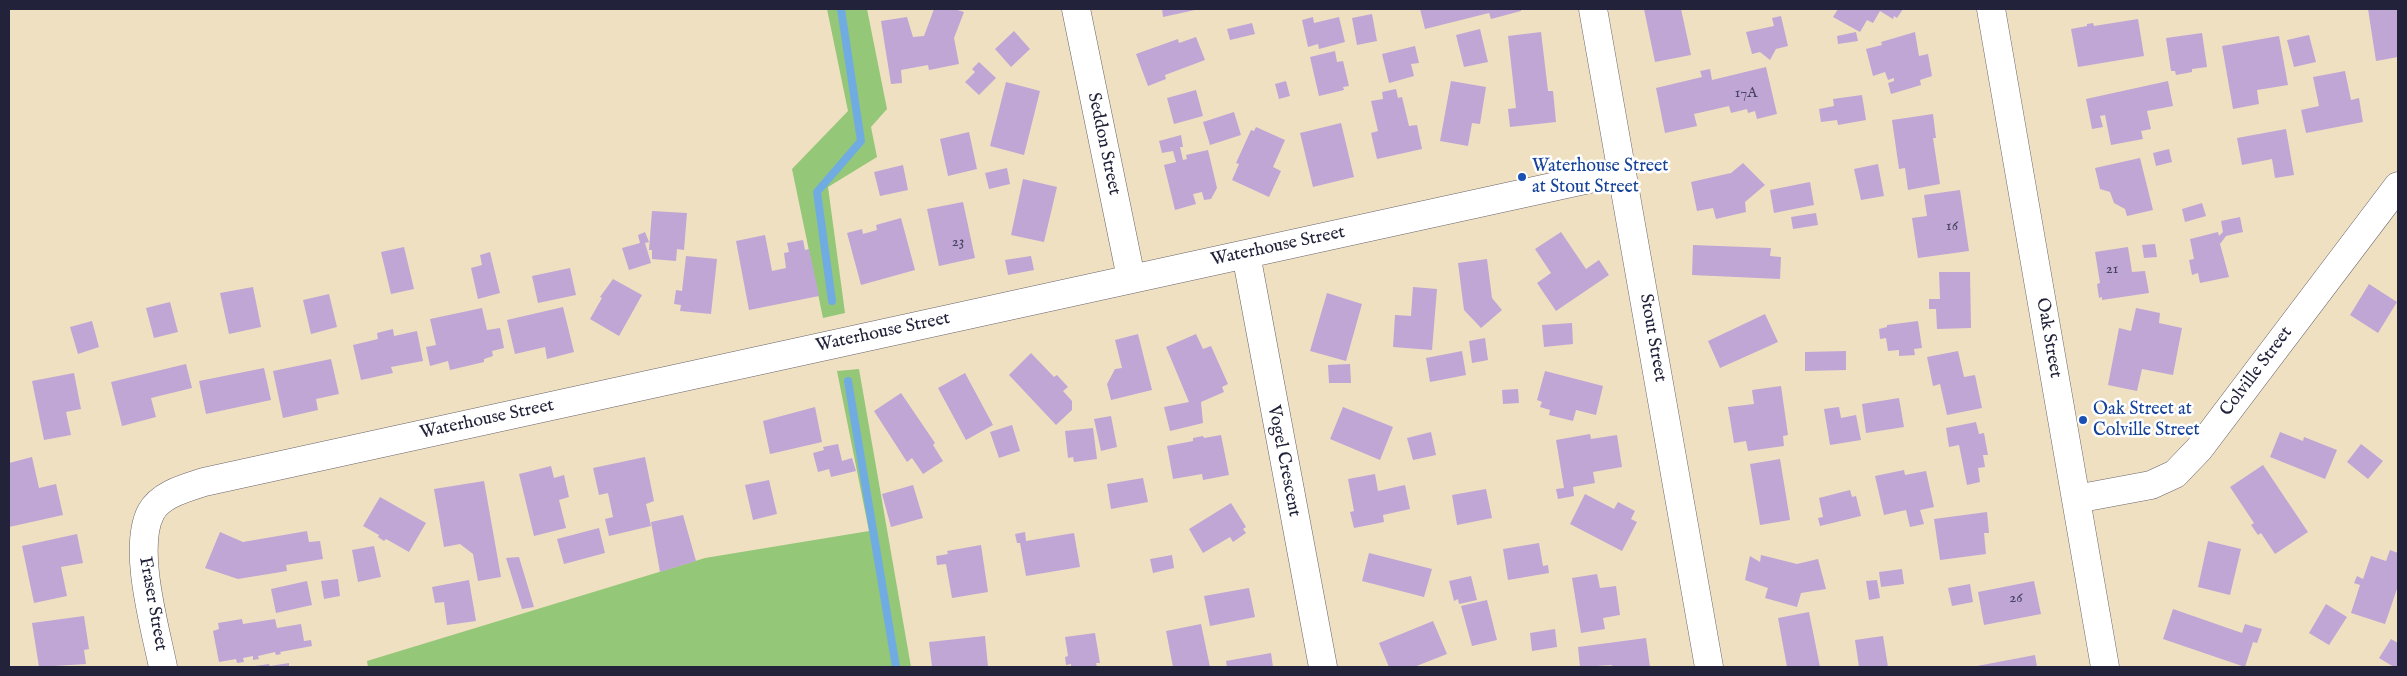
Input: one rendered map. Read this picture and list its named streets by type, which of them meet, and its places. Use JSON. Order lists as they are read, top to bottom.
{
  "streets": {
    "street": [
      "Seddon Street",
      "Waterhouse Street",
      "Stout Street",
      "Oak Street",
      "Colville Street",
      "Vogel Crescent",
      "Fraser Street"
    ]
  },
  "crossings": [
    ["Seddon Street", "Waterhouse Street"],
    ["Waterhouse Street", "Stout Street"],
    ["Waterhouse Street", "Vogel Crescent"],
    ["Waterhouse Street", "Fraser Street"],
    ["Oak Street", "Colville Street"]
  ],
  "places": ["Waterhouse Street at Stout Street", "Oak Street at Colville Street"],
  "house_numbers": [
    "17A",
    "16",
    "23",
    "21",
    "26"
  ]
}
